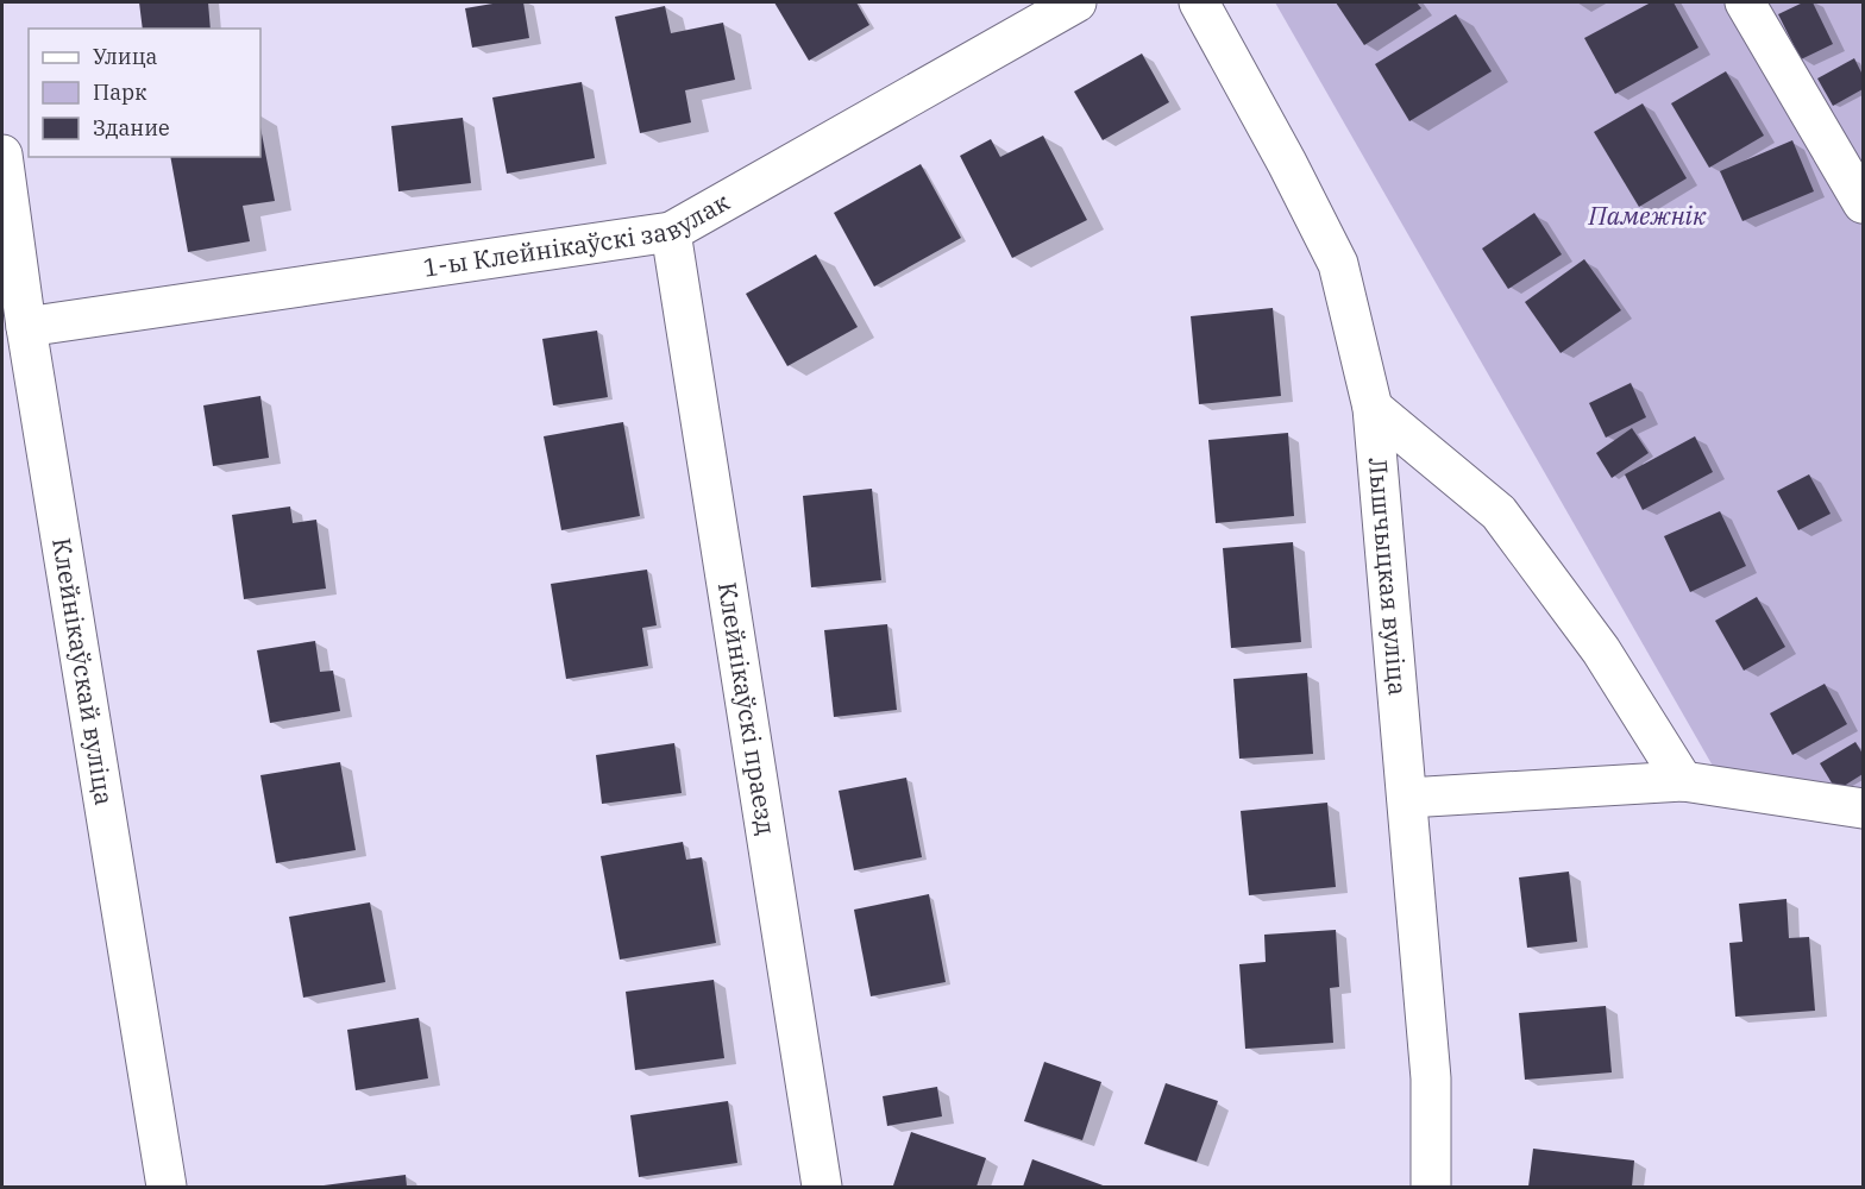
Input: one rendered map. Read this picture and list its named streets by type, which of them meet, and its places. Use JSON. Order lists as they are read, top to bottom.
{
  "streets": {
    "street": [
      "1-ы Клейнікаўскі завулак",
      "Лышчыцкая вуліца",
      "Клейнікаўскай вуліца",
      "Клейнікаўскі праезд"
    ]
  },
  "crossings": [
    ["1-ы Клейнікаўскі завулак", "Клейнікаўскай вуліца"],
    ["1-ы Клейнікаўскі завулак", "Клейнікаўскі праезд"]
  ],
  "parks": ["Памежнік"],
  "legend": ["Улица", "Парк", "Здание"]
}
